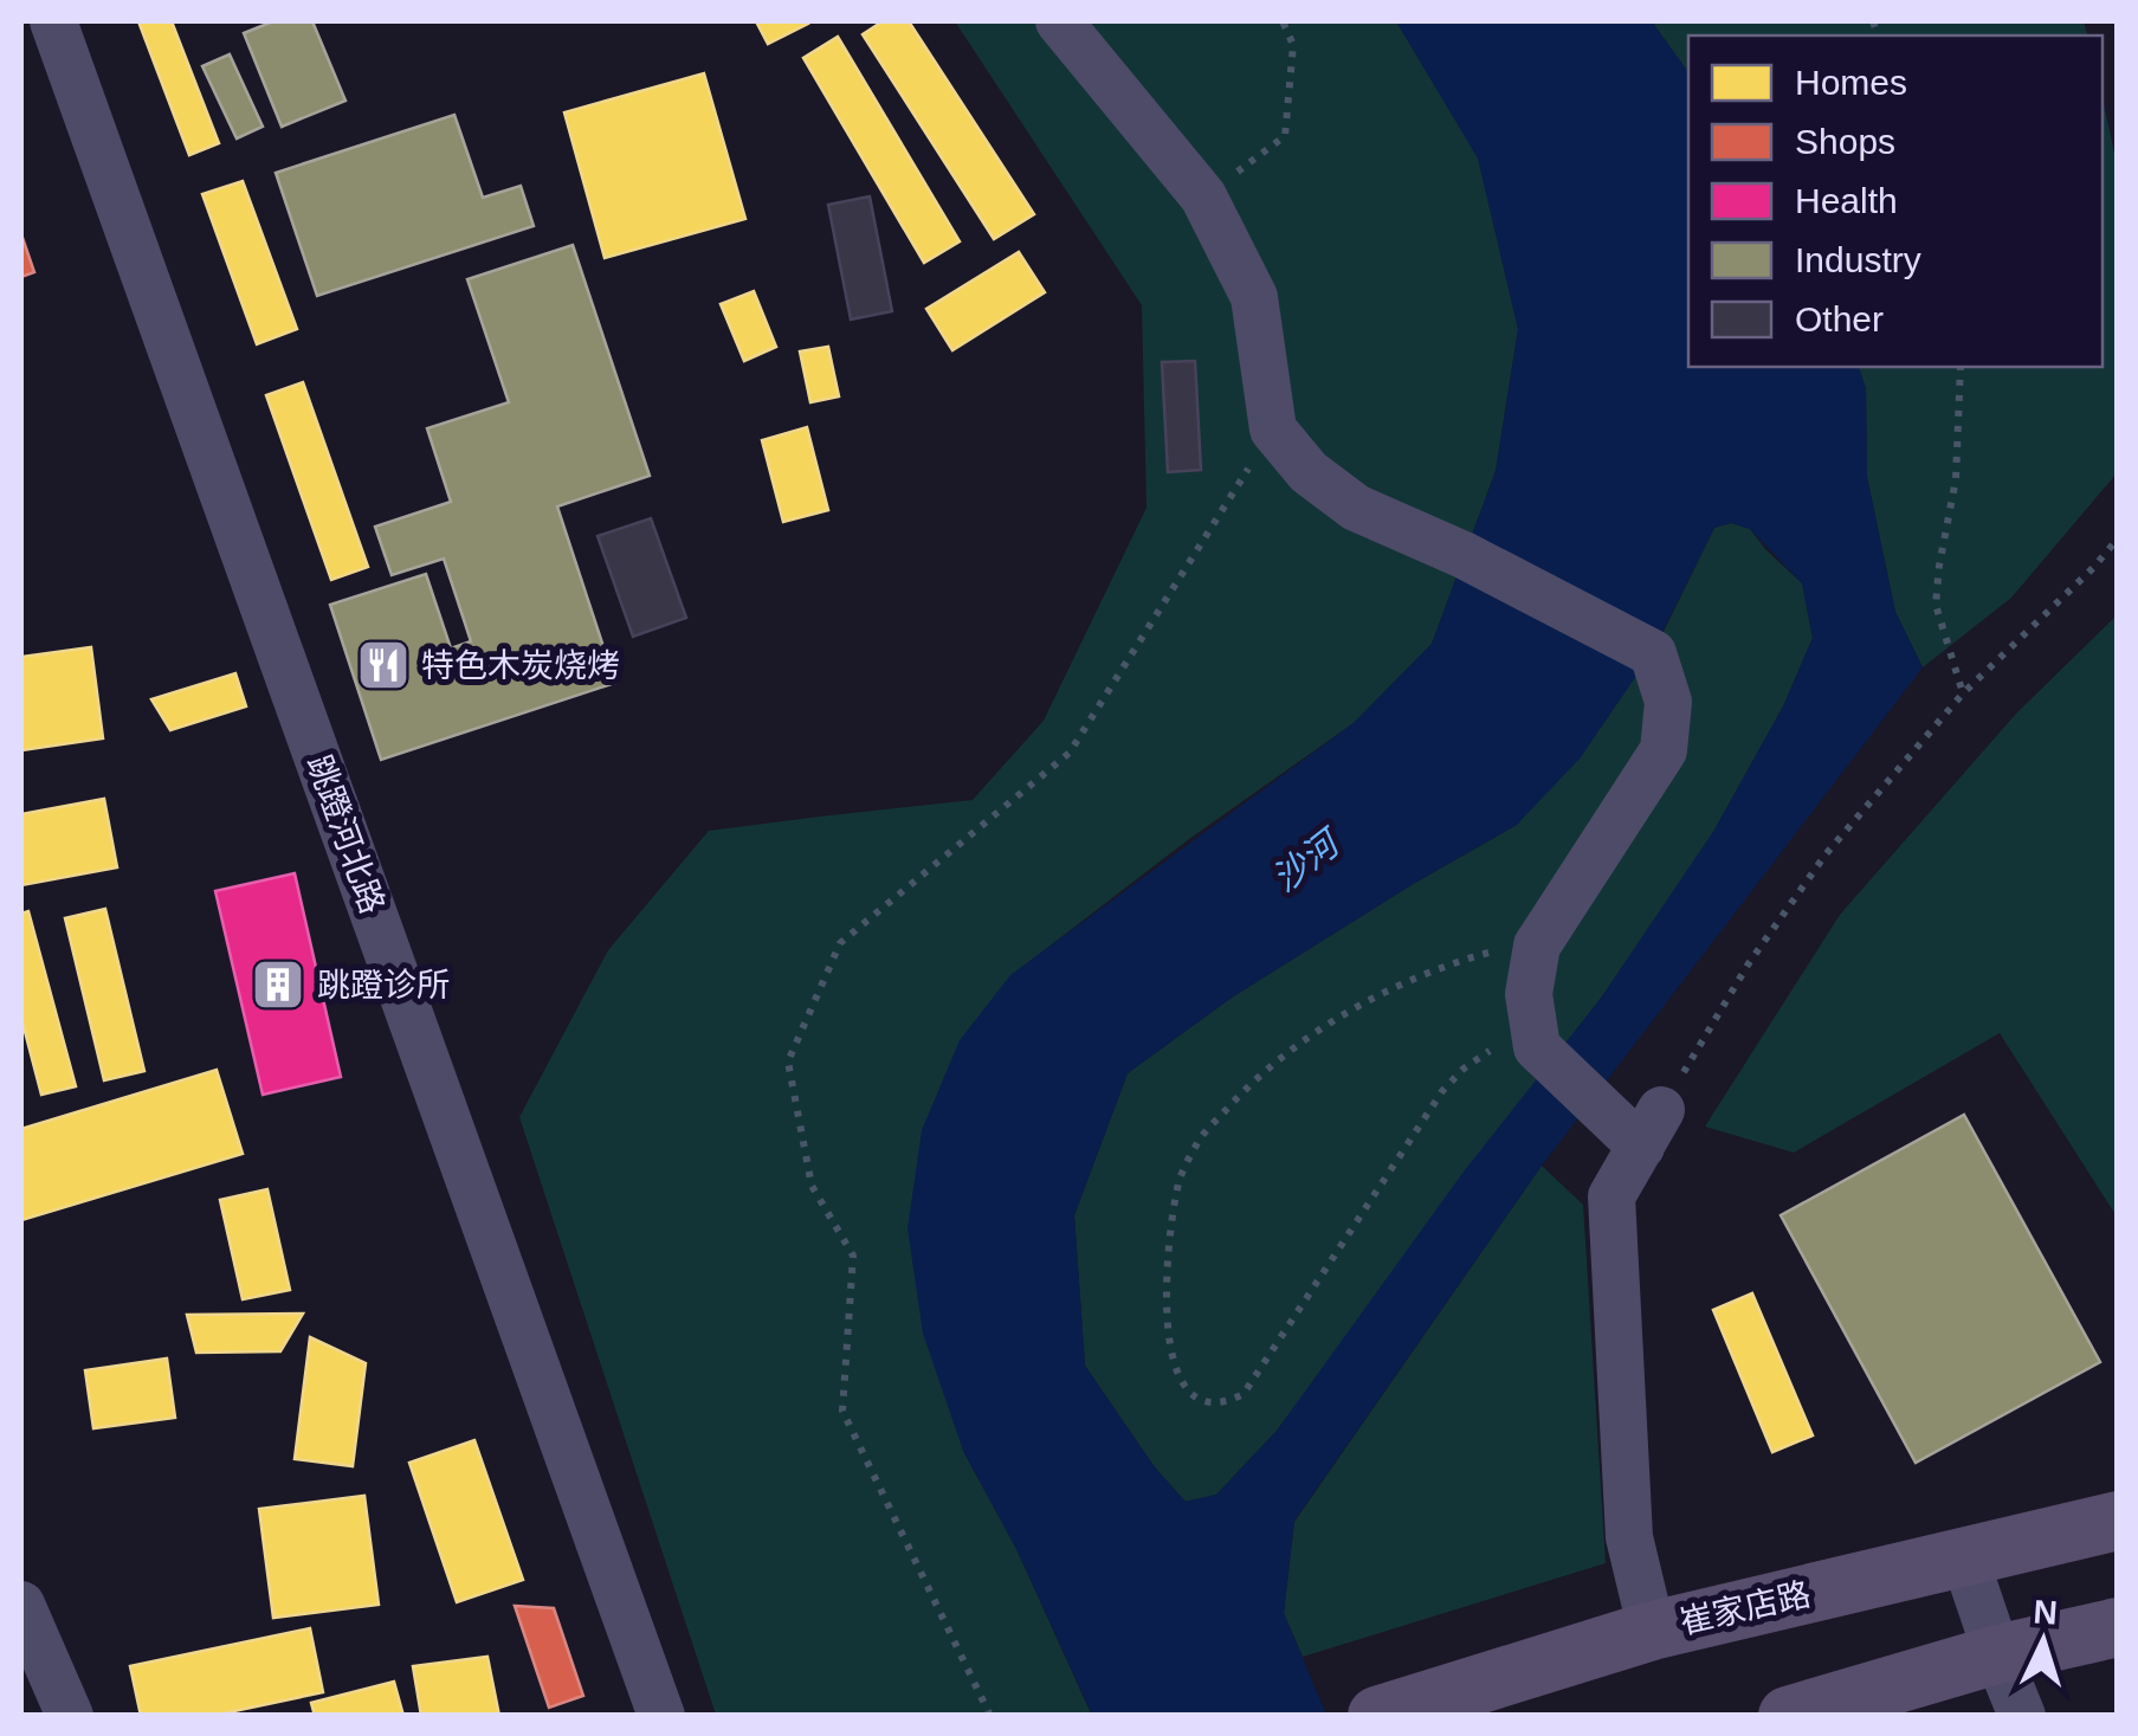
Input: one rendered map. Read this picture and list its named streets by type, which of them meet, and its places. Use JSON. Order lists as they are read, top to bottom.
{
  "streets": {
    "main road": ["崔家店路"],
    "street": ["跳蹬河北路"]
  },
  "water": ["沙河"],
  "places": {
    "restaurant": ["特色木炭烧烤"],
    "building": ["跳蹬诊所"]
  },
  "legend": [
    "Homes",
    "Shops",
    "Health",
    "Industry",
    "Other"
  ],
  "north": "top"
}
